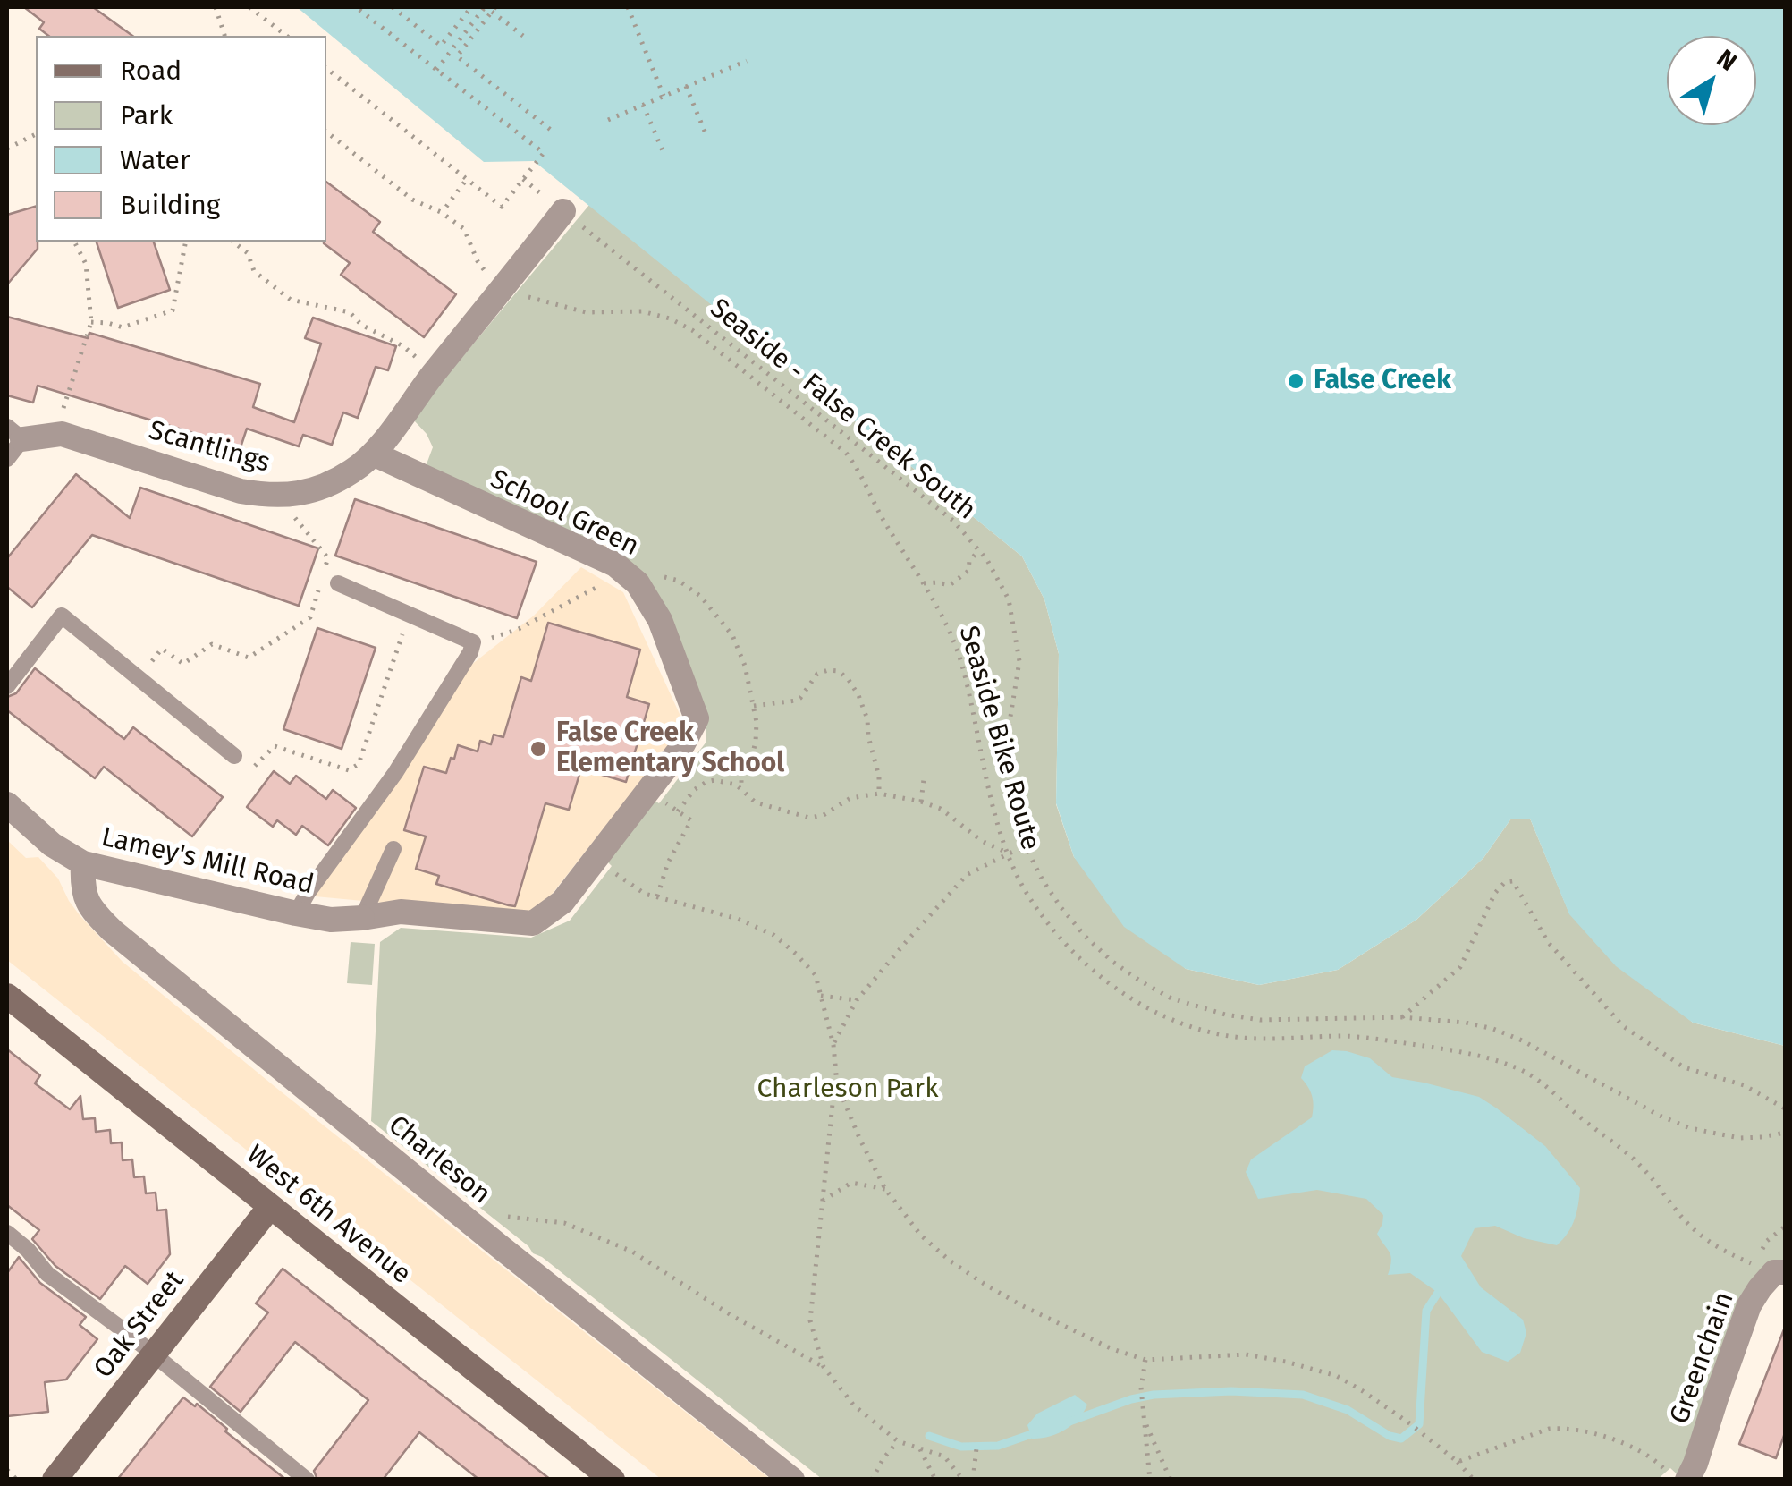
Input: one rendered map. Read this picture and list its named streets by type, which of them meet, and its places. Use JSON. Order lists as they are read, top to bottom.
{
  "streets": {
    "main road": ["West 6th Avenue", "Oak Street"],
    "street": [
      "Scantlings",
      "School Green",
      "Lamey's Mill Road",
      "Charleson",
      "Greenchain"
    ],
    "path": ["Seaside - False Creek South", "Seaside Bike Route"]
  },
  "crossings": [
    ["Seaside - False Creek South", "Scantlings"],
    ["Scantlings", "School Green"],
    ["Scantlings", "Seaside Bike Route"],
    ["School Green", "Lamey's Mill Road"],
    ["Seaside Bike Route", "Greenchain"],
    ["Lamey's Mill Road", "Charleson"],
    ["West 6th Avenue", "Oak Street"]
  ],
  "parks": ["Charleson Park"],
  "places": ["False Creek", "False Creek Elementary School"],
  "legend": [
    "Road",
    "Park",
    "Water",
    "Building"
  ],
  "north": "top right"
}
